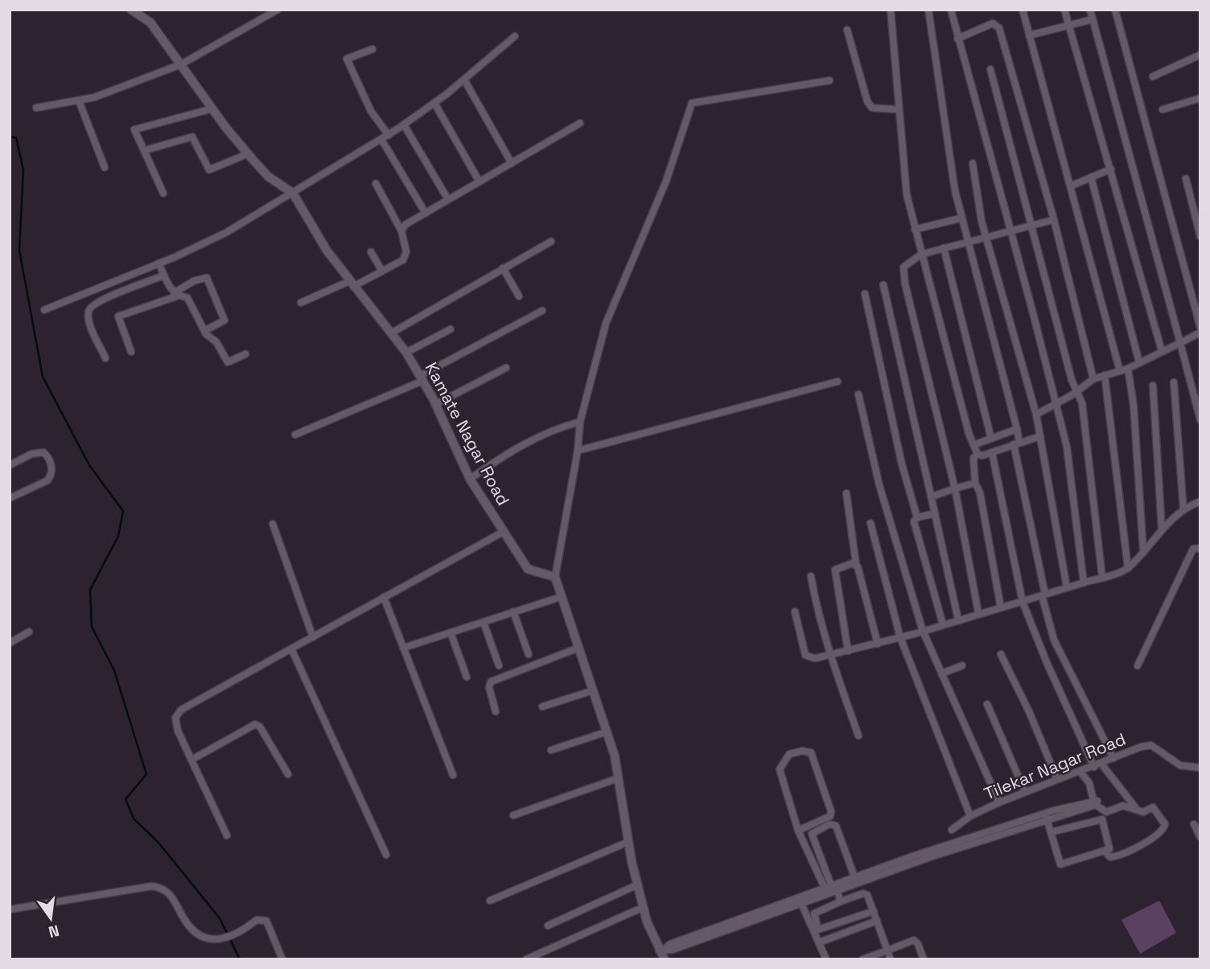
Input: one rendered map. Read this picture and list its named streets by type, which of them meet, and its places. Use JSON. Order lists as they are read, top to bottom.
{
  "streets": {
    "street": ["Kamate Nagar Road", "Tilekar Nagar Road"]
  },
  "north": "bottom"
}
